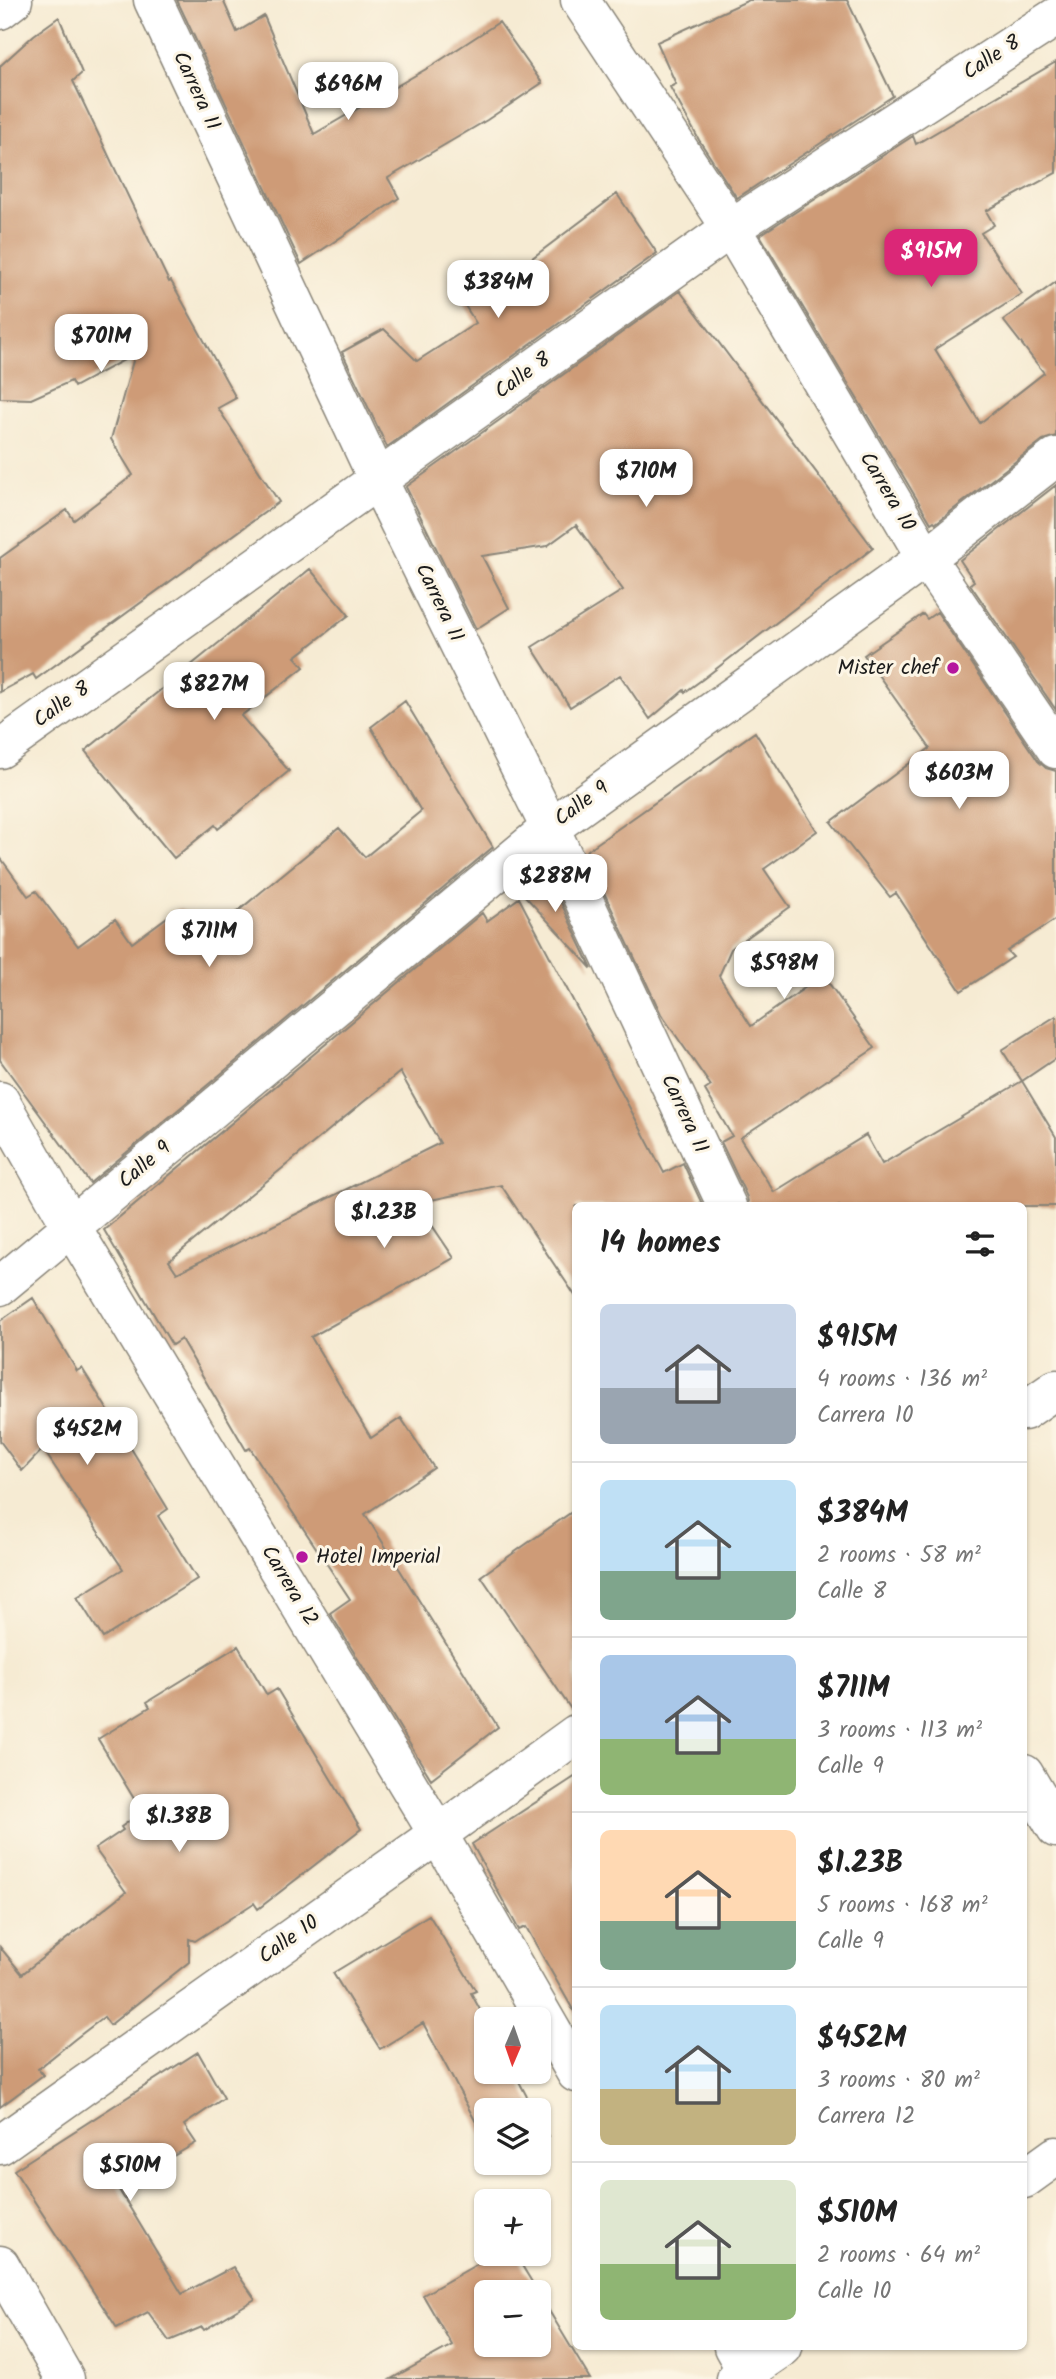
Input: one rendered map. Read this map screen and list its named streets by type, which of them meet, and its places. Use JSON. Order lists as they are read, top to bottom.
{
  "streets": {
    "street": [
      "Calle 8",
      "Carrera 11",
      "Carrera 10",
      "Calle 9",
      "Carrera 12",
      "Calle 10"
    ]
  },
  "crossings": [
    ["Calle 8", "Carrera 11"],
    ["Calle 8", "Carrera 10"],
    ["Carrera 11", "Calle 9"],
    ["Carrera 10", "Calle 9"],
    ["Calle 9", "Carrera 12"],
    ["Carrera 12", "Calle 10"]
  ],
  "places": ["Mister chef", "Hotel Imperial"],
  "north": "bottom",
  "page": {
    "price": [
      "$696M",
      "$915M",
      "$384M",
      "$701M",
      "$710M",
      "$827M",
      "$603M",
      "$288M",
      "$711M",
      "$598M",
      "$1.23B",
      "$452M",
      "$1.38B",
      "$510M"
    ],
    "heading": "14 homes",
    "list": [
      {
        "name": "$915M",
        "note": "4 rooms · 136 m² · Carrera 10"
      },
      {
        "name": "$384M",
        "note": "2 rooms · 58 m² · Calle 8"
      },
      {
        "name": "$711M",
        "note": "3 rooms · 113 m² · Calle 9"
      },
      {
        "name": "$1.23B",
        "note": "5 rooms · 168 m² · Calle 9"
      },
      {
        "name": "$452M",
        "note": "3 rooms · 80 m² · Carrera 12"
      },
      {
        "name": "$510M",
        "note": "2 rooms · 64 m² · Calle 10"
      }
    ],
    "map_buttons": ["+", "−"]
  }
}
